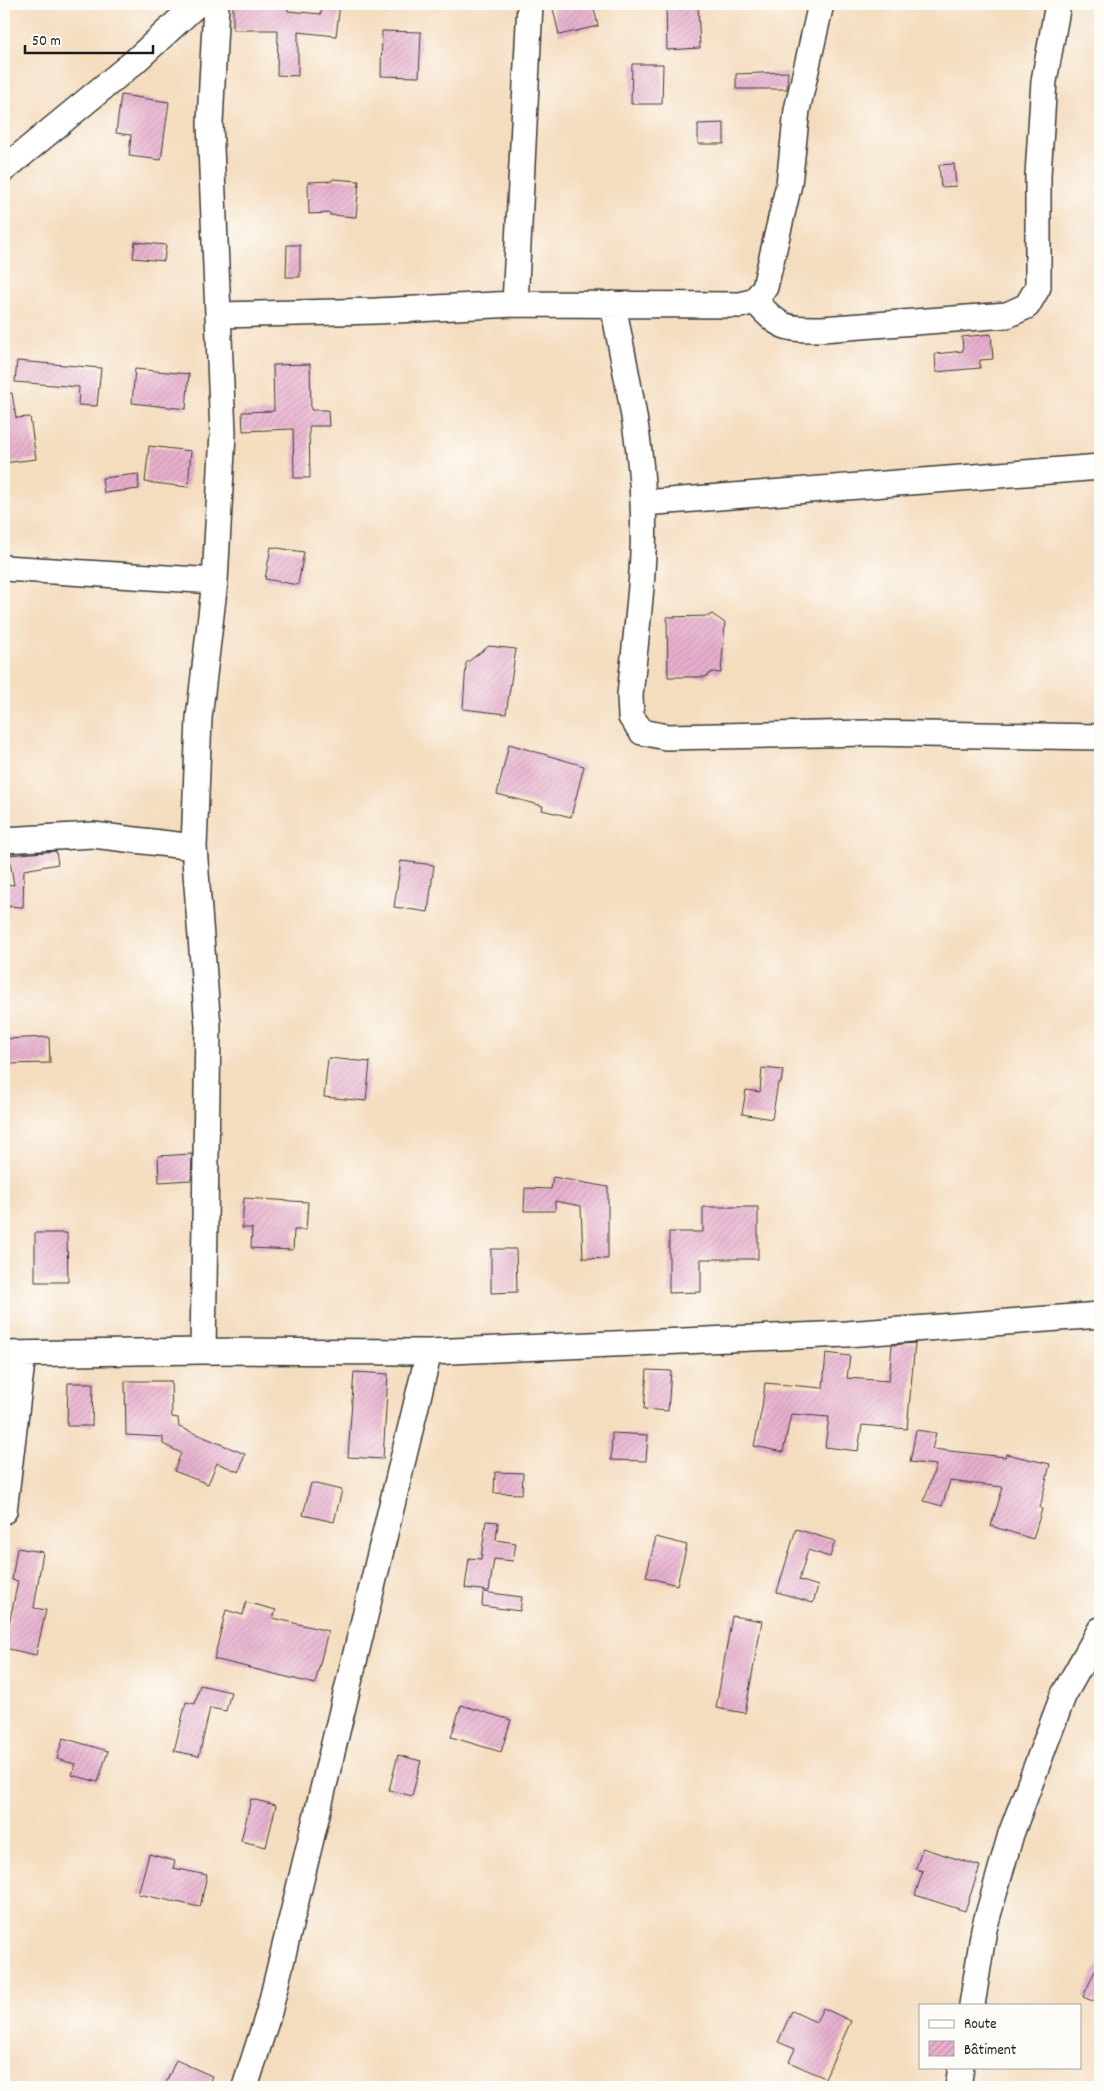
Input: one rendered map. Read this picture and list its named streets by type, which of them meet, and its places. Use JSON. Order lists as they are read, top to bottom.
{
  "legend": ["Route", "Bâtiment"],
  "scale_bar": "50 m"
}
